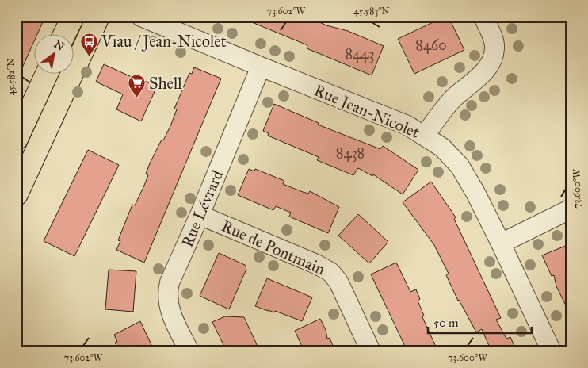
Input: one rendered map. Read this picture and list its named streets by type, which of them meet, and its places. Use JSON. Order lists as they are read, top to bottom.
{
  "streets": {
    "street": ["Rue Jean-Nicolet", "Rue Lévrard", "Rue de Pontmain"]
  },
  "crossings": [
    ["Rue Jean-Nicolet", "Rue Lévrard"],
    ["Rue Lévrard", "Rue de Pontmain"]
  ],
  "places": {
    "bus stop": ["Viau / Jean-Nicolet"],
    "supermarket": ["Shell"]
  },
  "house_numbers": ["8460", "8443", "8438"],
  "scale_bar": "50 m",
  "north": "top right",
  "coordinates": [
    "73.602°W",
    "45.583°N",
    "45.582°N",
    "73.600°W"
  ]
}
